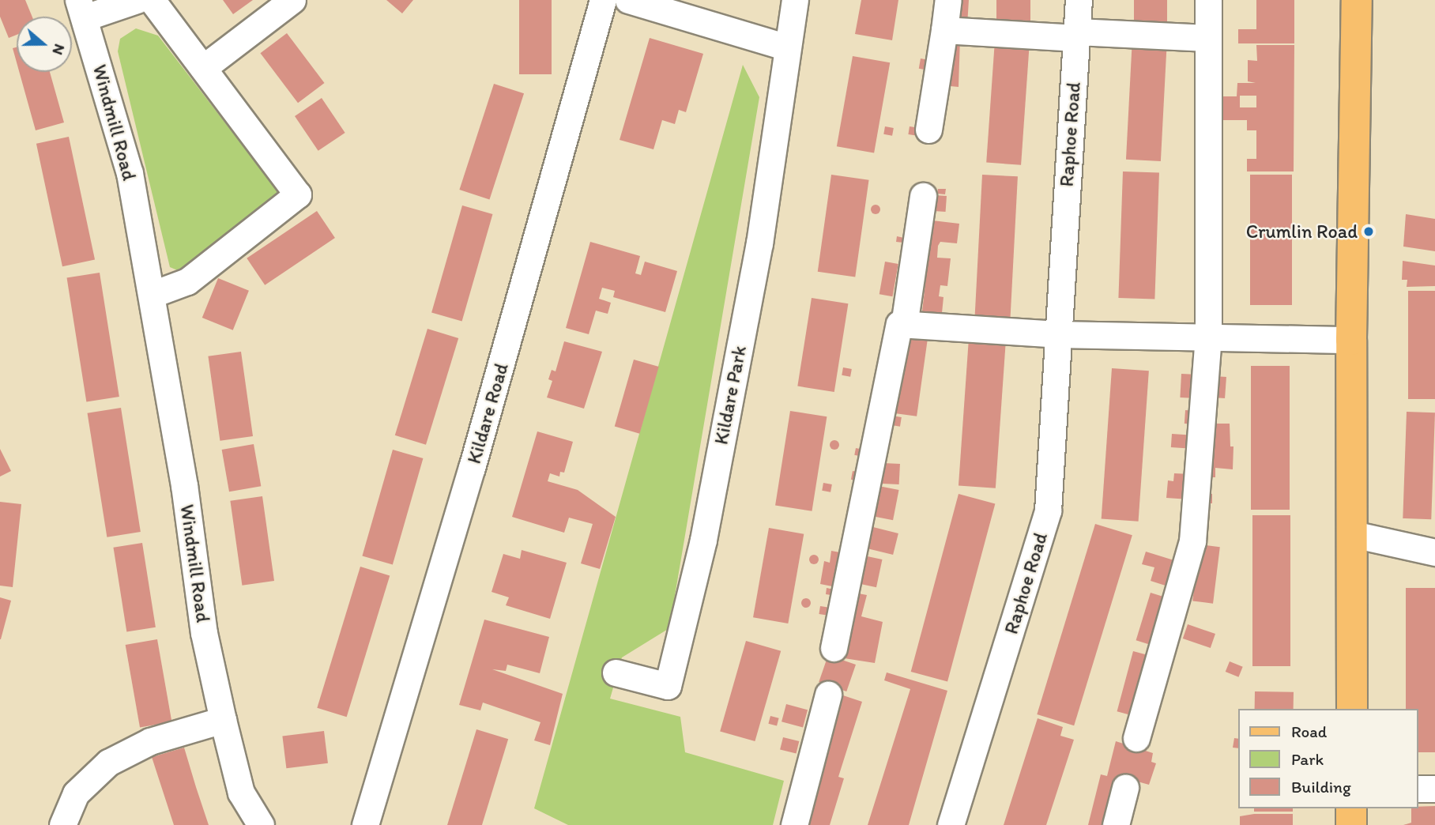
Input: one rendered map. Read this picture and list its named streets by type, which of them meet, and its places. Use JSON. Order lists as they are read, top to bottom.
{
  "streets": {
    "street": [
      "Windmill Road",
      "Raphoe Road",
      "Kildare Park",
      "Kildare Road"
    ]
  },
  "places": ["Crumlin Road"],
  "legend": ["Road", "Park", "Building"],
  "north": "right"
}
